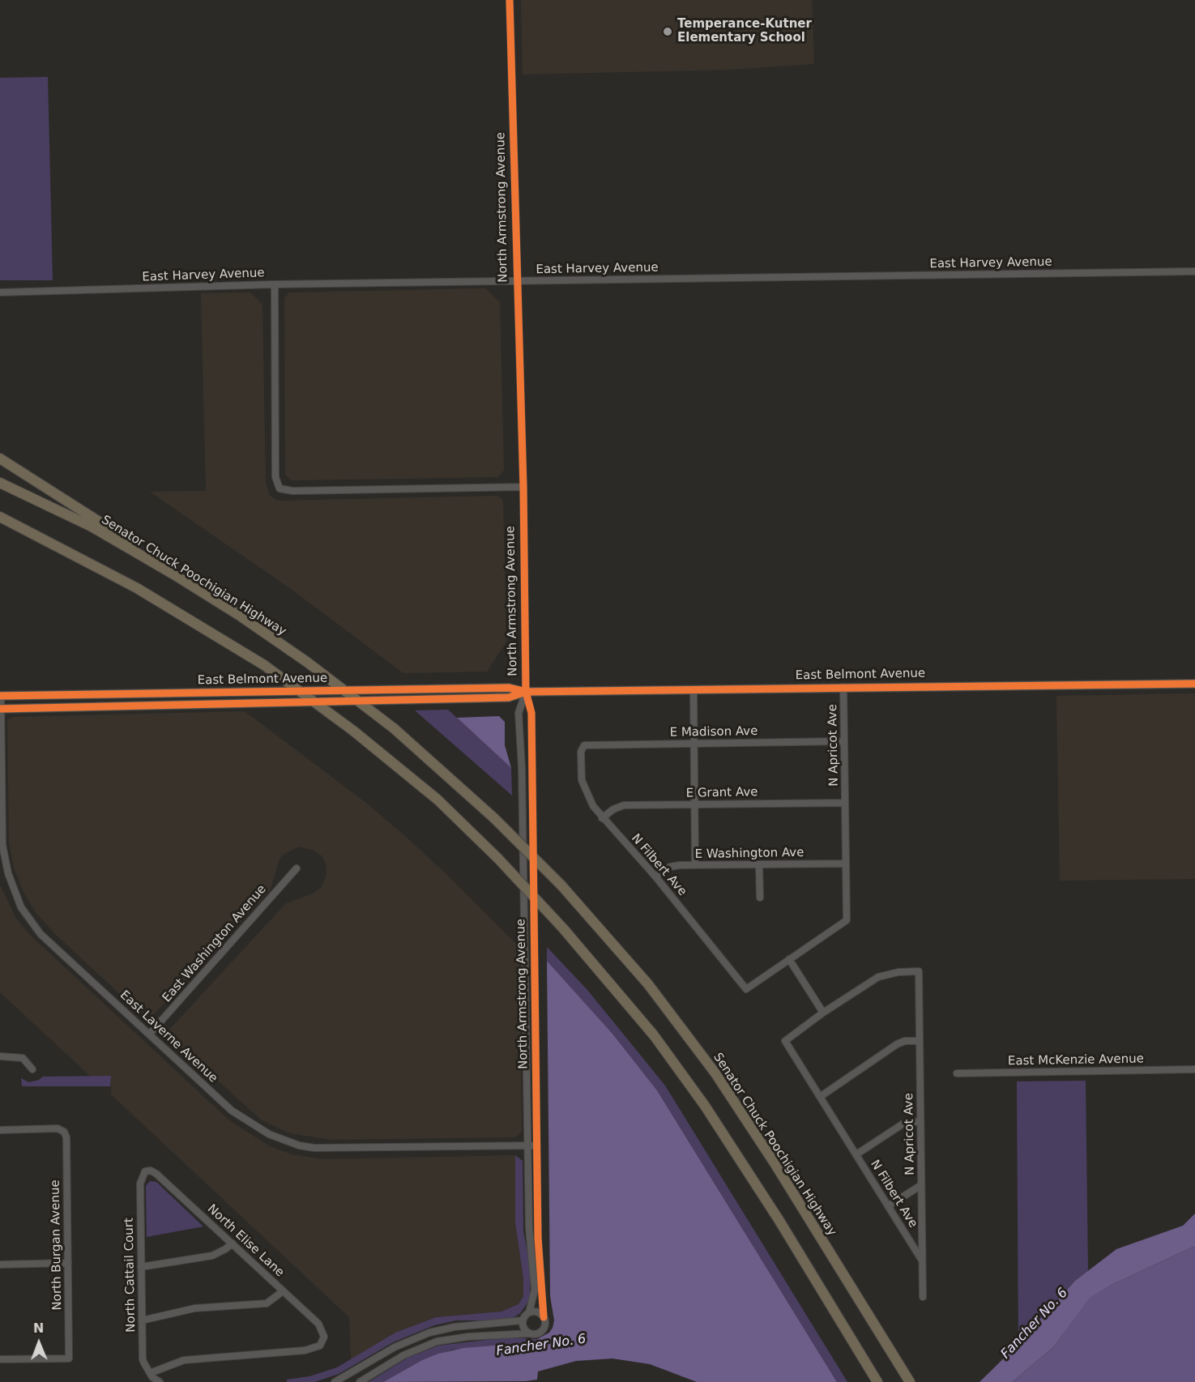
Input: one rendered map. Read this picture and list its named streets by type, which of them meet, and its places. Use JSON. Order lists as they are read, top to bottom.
{
  "streets": {
    "highway": ["Senator Chuck Poochigian Highway"],
    "main road": ["East Belmont Avenue"],
    "street": [
      "North Armstrong Avenue",
      "East Harvey Avenue",
      "E Madison Ave",
      "N Apricot Ave",
      "E Grant Ave",
      "E Washington Ave",
      "N Filbert Ave",
      "East Washington Avenue",
      "East Laverne Avenue",
      "East McKenzie Avenue",
      "North Elise Lane",
      "North Burgan Avenue",
      "North Cattail Court"
    ]
  },
  "crossings": [
    ["North Armstrong Avenue", "East Harvey Avenue"],
    ["North Armstrong Avenue", "East Belmont Avenue"],
    ["North Armstrong Avenue", "East Laverne Avenue"],
    ["East Belmont Avenue", "N Apricot Ave"],
    ["East Belmont Avenue", "East Laverne Avenue"],
    ["E Madison Ave", "N Apricot Ave"],
    ["E Madison Ave", "N Filbert Ave"],
    ["N Apricot Ave", "E Grant Ave"],
    ["N Apricot Ave", "E Washington Ave"],
    ["N Apricot Ave", "N Filbert Ave"],
    ["E Grant Ave", "N Filbert Ave"],
    ["E Washington Ave", "N Filbert Ave"],
    ["East Washington Avenue", "East Laverne Avenue"],
    ["North Elise Lane", "North Cattail Court"]
  ],
  "water": ["Fancher No. 6"],
  "places": ["Temperance-Kutner Elementary School"],
  "north": "top"
}
